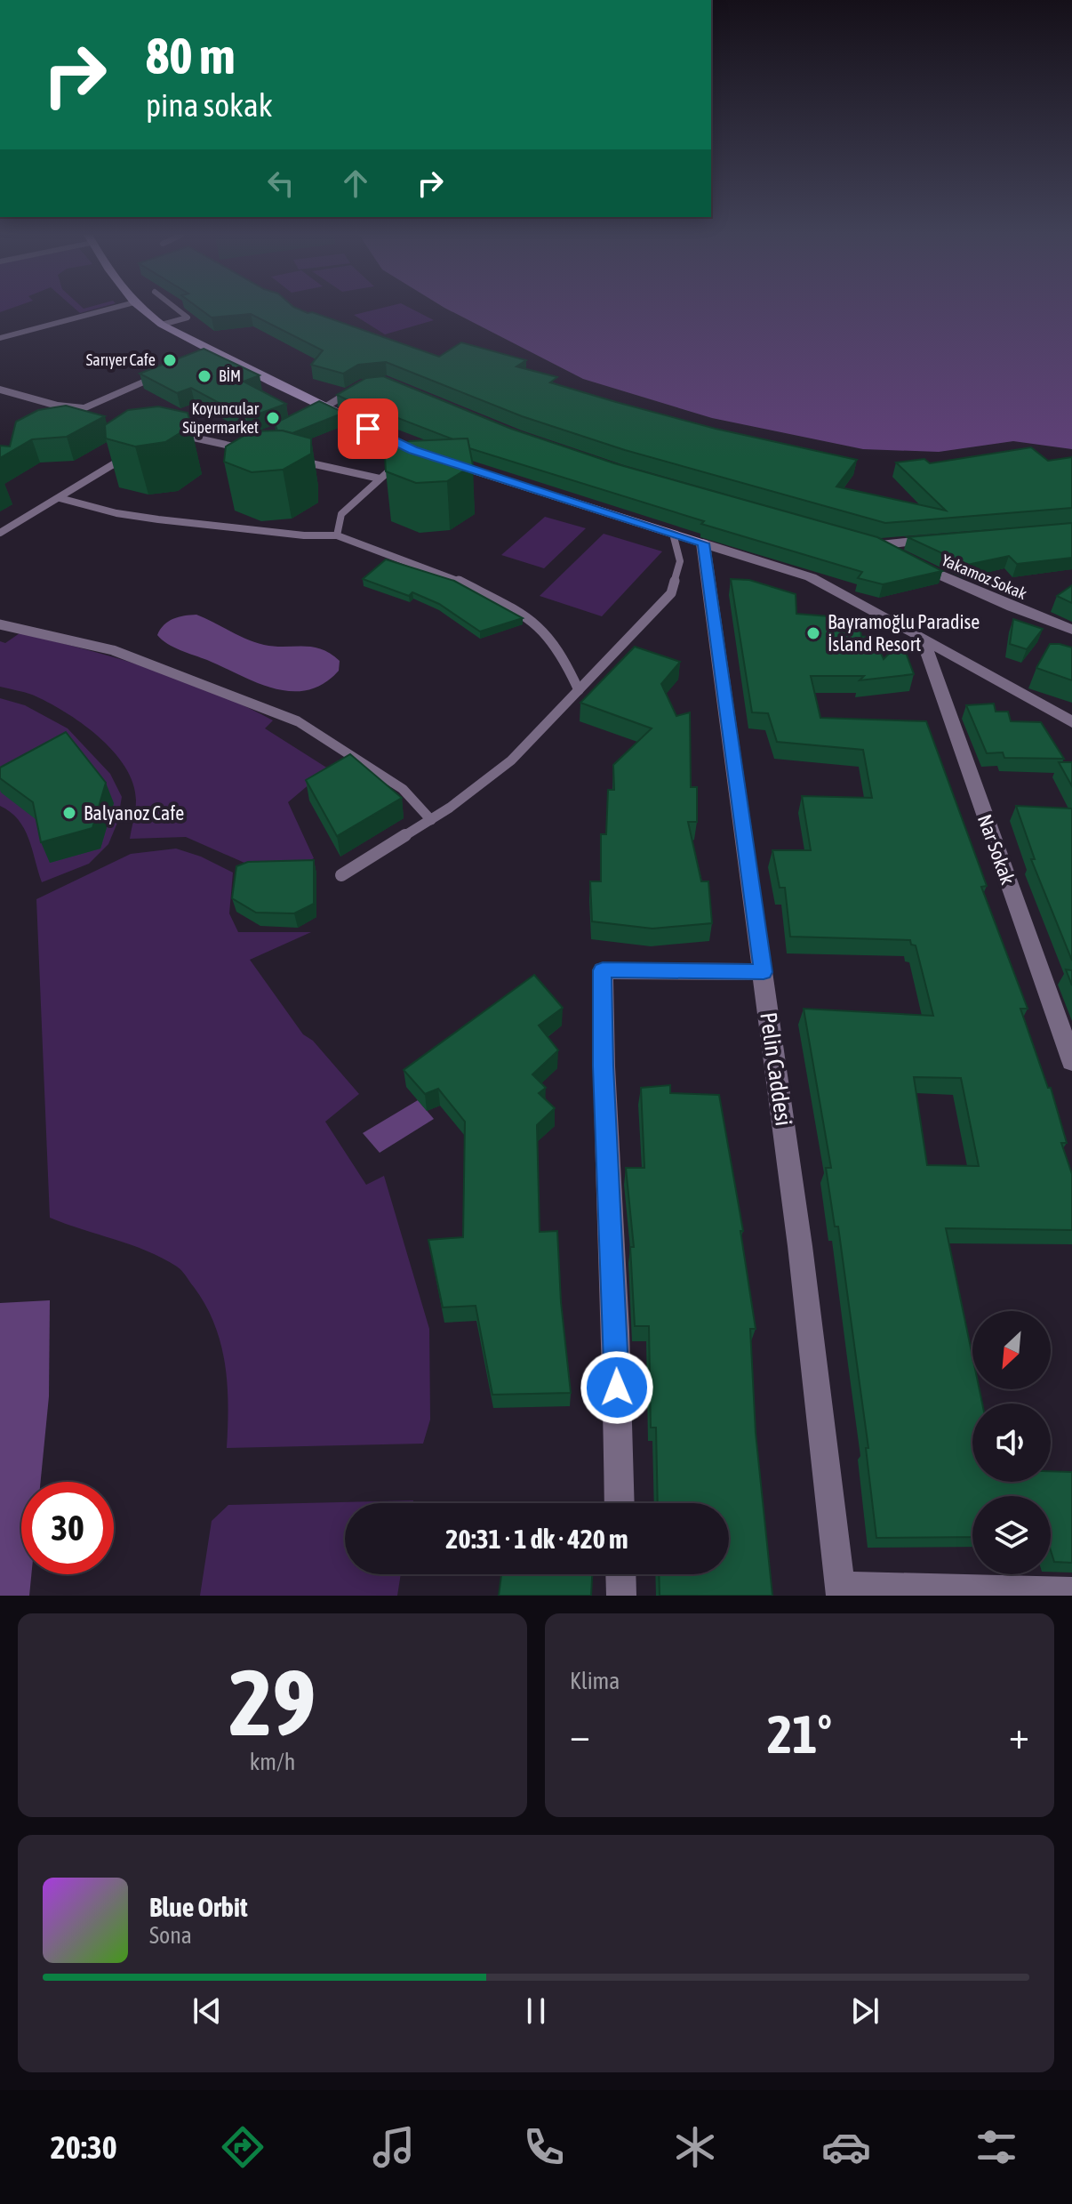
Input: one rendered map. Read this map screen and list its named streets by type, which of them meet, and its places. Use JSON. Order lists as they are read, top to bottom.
{
  "streets": {
    "street": ["Yakamoz Sokak", "Nar Sokak", "Pelin Caddesi"]
  },
  "places": [
    "Sarıyer Cafe",
    "BİM",
    "Koyuncular Süpermarket",
    "Bayramoğlu Paradise İsland Resort",
    "Balyanoz Cafe"
  ],
  "north": "bottom left",
  "page": {
    "turn": ["80 m", "pina sokak"],
    "limit": "30",
    "trip": "20:31 · 1 dk · 420 m",
    "tile": [
      ["29", "km/h"],
      "Klima"
    ],
    "heat": ["−", "21°", "+"],
    "song": ["Blue Orbit", "Sona"],
    "tabs": "20:30"
  }
}
